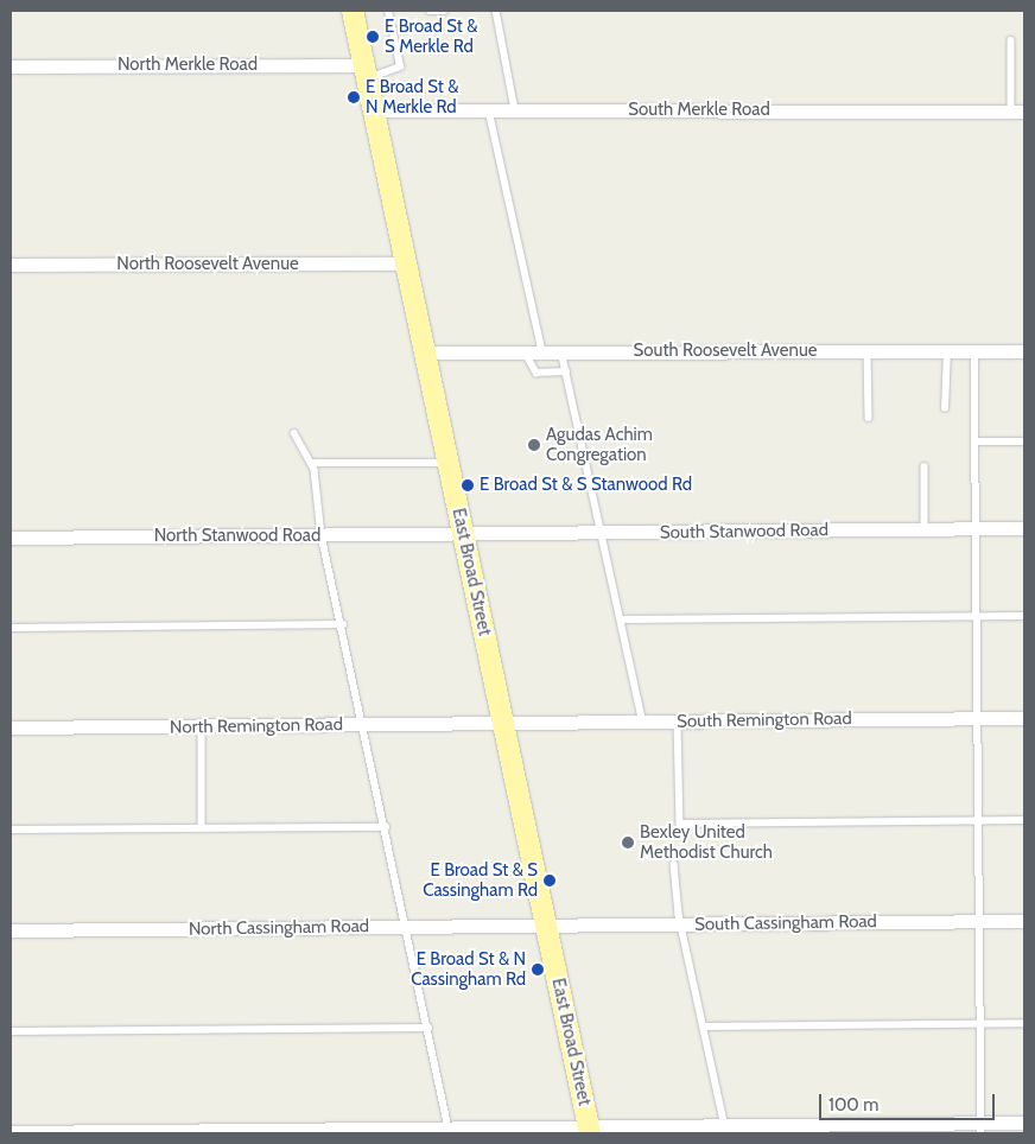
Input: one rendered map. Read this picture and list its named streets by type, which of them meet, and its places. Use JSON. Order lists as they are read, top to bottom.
{
  "streets": {
    "main road": ["East Broad Street"],
    "street": [
      "North Merkle Road",
      "South Merkle Road",
      "North Roosevelt Avenue",
      "South Roosevelt Avenue",
      "South Stanwood Road",
      "North Stanwood Road",
      "South Remington Road",
      "North Remington Road",
      "South Cassingham Road",
      "North Cassingham Road"
    ]
  },
  "crossings": [
    ["North Merkle Road", "East Broad Street"],
    ["South Merkle Road", "East Broad Street"],
    ["North Roosevelt Avenue", "East Broad Street"],
    ["South Roosevelt Avenue", "East Broad Street"],
    ["South Stanwood Road", "North Stanwood Road"],
    ["South Stanwood Road", "East Broad Street"],
    ["North Stanwood Road", "East Broad Street"],
    ["East Broad Street", "South Remington Road"],
    ["East Broad Street", "North Remington Road"],
    ["East Broad Street", "South Cassingham Road"],
    ["East Broad Street", "North Cassingham Road"],
    ["South Remington Road", "North Remington Road"],
    ["South Cassingham Road", "North Cassingham Road"]
  ],
  "places": [
    "E Broad St & S Merkle Rd",
    "E Broad St & N Merkle Rd",
    "Agudas Achim Congregation",
    "E Broad St & S Stanwood Rd",
    "Bexley United Methodist Church",
    "E Broad St & S Cassingham Rd",
    "E Broad St & N Cassingham Rd"
  ],
  "scale_bar": "100 m"
}
